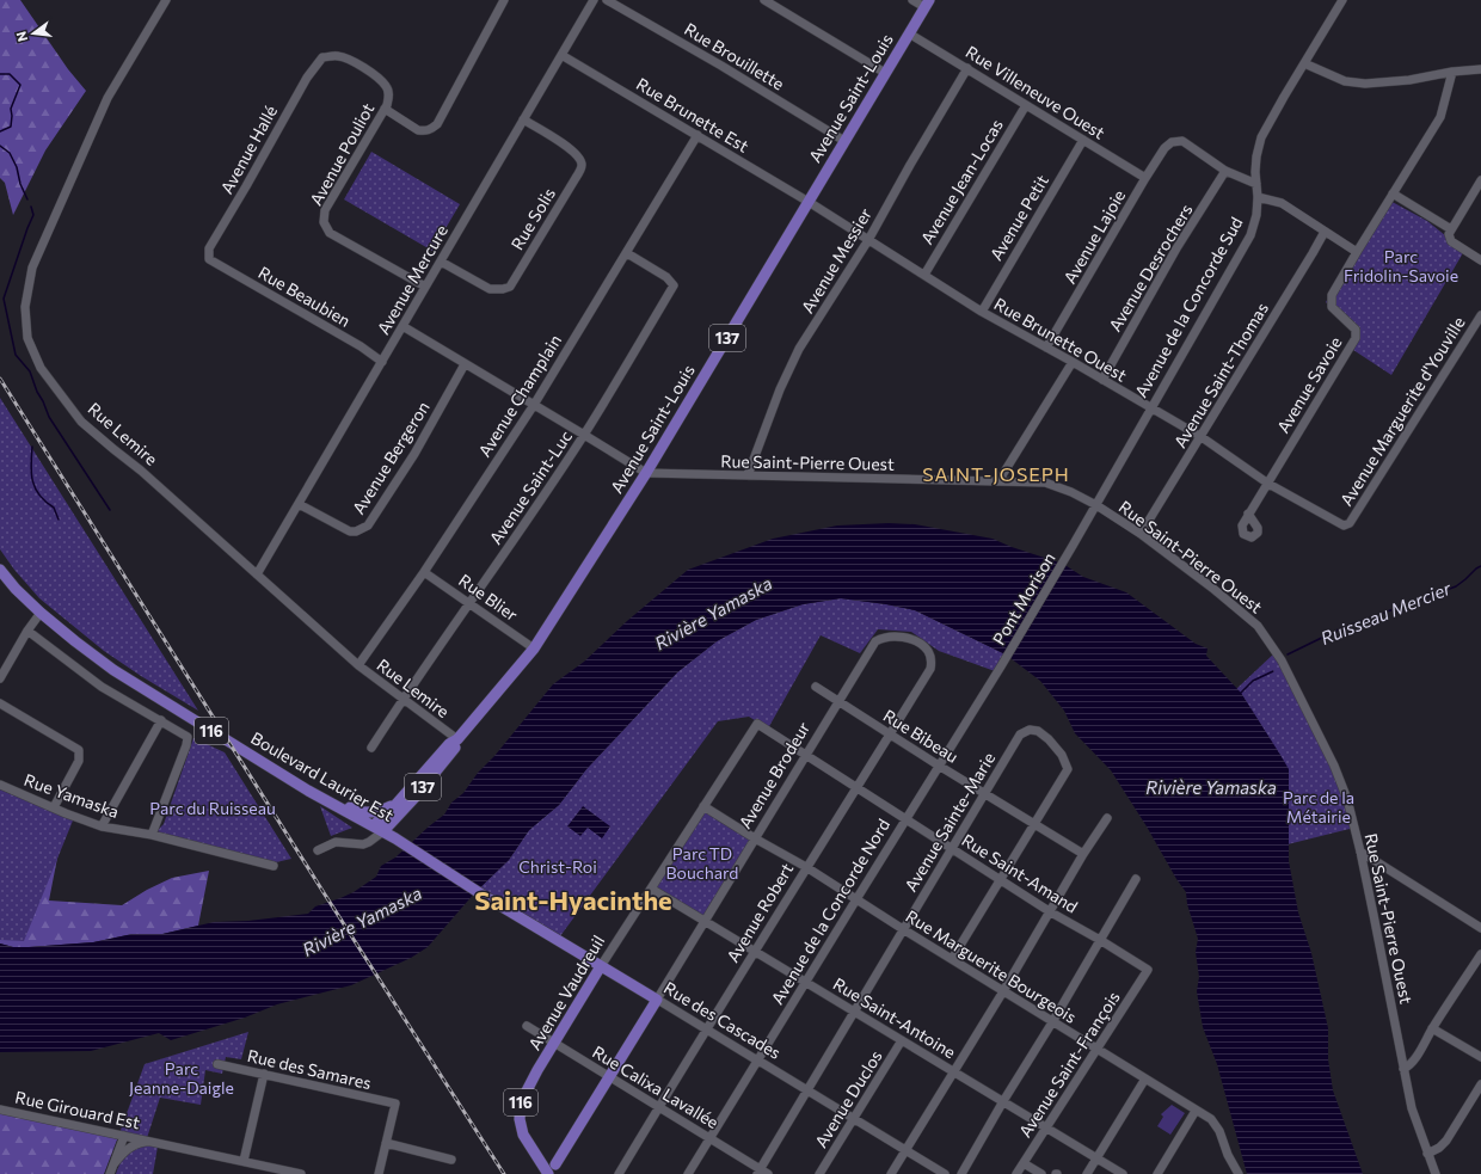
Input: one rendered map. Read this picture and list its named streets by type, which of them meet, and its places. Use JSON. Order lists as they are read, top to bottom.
{
  "streets": {
    "main road": [
      "Avenue Saint-Louis",
      "137",
      "116",
      "Avenue Brodeur",
      "Boulevard Laurier Est",
      "Avenue Vaudreuil",
      "Rue des Cascades"
    ],
    "street": [
      "Rue Brouillette",
      "Rue Villeneuve Ouest",
      "Rue Brunette Est",
      "Avenue Hallé",
      "Avenue Pouliot",
      "Avenue Jean-Locas",
      "Avenue Petit",
      "Rue Solis",
      "Avenue Lajoie",
      "Avenue Messier",
      "Avenue Desrochers",
      "Avenue Mercure",
      "Rue Beaubien",
      "Avenue de la Concorde Sud",
      "Rue Brunette Ouest",
      "Avenue Saint-Thomas",
      "Avenue Savoie",
      "Avenue Champlain",
      "Avenue Marguerite d'Youville",
      "Rue Lemire",
      "Avenue Bergeron",
      "Rue Saint-Pierre Ouest",
      "Avenue Saint-Luc",
      "Rue Blier",
      "Pont Morison",
      "Rue Bibeau",
      "Rue Yamaska",
      "Avenue Sainte-Marie",
      "Rue Saint-Amand",
      "Avenue de la Concorde Nord",
      "Avenue Robert",
      "Rue Marguerite Bourgeois",
      "Rue Saint-Antoine",
      "Avenue Saint-François",
      "Rue des Samares",
      "Rue Calixa Lavallée",
      "Avenue Duclos",
      "Rue Girouard Est"
    ]
  },
  "crossings": [
    ["Rue Brouillette", "Avenue Saint-Louis"],
    ["Rue Villeneuve Ouest", "Avenue Saint-Louis"],
    ["Rue Villeneuve Ouest", "Avenue Jean-Locas"],
    ["Rue Villeneuve Ouest", "Avenue Petit"],
    ["Rue Villeneuve Ouest", "Avenue Lajoie"],
    ["Rue Villeneuve Ouest", "Avenue Messier"],
    ["Avenue Saint-Louis", "Rue Brunette Est"],
    ["Avenue Saint-Louis", "Rue Brunette Ouest"],
    ["Avenue Saint-Louis", "Rue Lemire"],
    ["Avenue Saint-Louis", "Rue Saint-Pierre Ouest"],
    ["Avenue Saint-Louis", "Rue Blier"],
    ["Avenue Saint-Louis", "Boulevard Laurier Est"],
    ["Rue Brunette Est", "Avenue Mercure"],
    ["Rue Brunette Est", "Rue Brunette Ouest"],
    ["Rue Brunette Est", "Avenue Champlain"],
    ["Avenue Hallé", "Avenue Pouliot"],
    ["Avenue Hallé", "Rue Beaubien"],
    ["Avenue Pouliot", "Avenue Mercure"],
    ["Avenue Jean-Locas", "Rue Brunette Ouest"],
    ["Avenue Petit", "Rue Brunette Ouest"],
    ["Rue Solis", "Avenue Mercure"],
    ["Avenue Lajoie", "Avenue Desrochers"],
    ["Avenue Lajoie", "Rue Brunette Ouest"],
    ["Avenue Messier", "Rue Brunette Ouest"],
    ["Avenue Messier", "Rue Saint-Pierre Ouest"],
    ["Avenue Desrochers", "Rue Brunette Ouest"],
    ["Avenue Mercure", "Rue Beaubien"],
    ["Avenue Mercure", "Rue Lemire"],
    ["Avenue Mercure", "Avenue Bergeron"],
    ["Avenue de la Concorde Sud", "Rue Brunette Ouest"],
    ["Avenue de la Concorde Sud", "Rue Saint-Pierre Ouest"],
    ["Avenue de la Concorde Sud", "Pont Morison"],
    ["Rue Brunette Ouest", "Avenue Saint-Thomas"],
    ["Rue Brunette Ouest", "Avenue Savoie"],
    ["Rue Brunette Ouest", "Avenue Marguerite d'Youville"],
    ["Avenue Saint-Thomas", "Rue Saint-Pierre Ouest"],
    ["Avenue Champlain", "Rue Lemire"],
    ["Avenue Champlain", "Avenue Saint-Luc"],
    ["Avenue Champlain", "Rue Blier"],
    ["Rue Lemire", "Avenue Saint-Luc"],
    ["Avenue Saint-Luc", "Rue Blier"],
    ["Pont Morison", "Avenue de la Concorde Nord"],
    ["Rue Bibeau", "Avenue Brodeur"],
    ["Rue Bibeau", "Avenue Sainte-Marie"],
    ["Rue Bibeau", "Avenue de la Concorde Nord"],
    ["Rue Bibeau", "Avenue Robert"],
    ["Avenue Brodeur", "Rue Saint-Amand"],
    ["Avenue Brodeur", "Avenue Robert"],
    ["Avenue Brodeur", "Rue Marguerite Bourgeois"],
    ["Avenue Brodeur", "Rue Saint-Antoine"],
    ["Avenue Brodeur", "Rue des Cascades"],
    ["Avenue Brodeur", "Rue Calixa Lavallée"],
    ["Boulevard Laurier Est", "Rue des Cascades"],
    ["Avenue Sainte-Marie", "Rue Saint-Amand"],
    ["Avenue Sainte-Marie", "Rue Marguerite Bourgeois"],
    ["Avenue Sainte-Marie", "Rue Saint-Antoine"],
    ["Avenue Sainte-Marie", "Rue des Cascades"],
    ["Avenue Sainte-Marie", "Rue Calixa Lavallée"],
    ["Rue Saint-Amand", "Avenue de la Concorde Nord"],
    ["Rue Saint-Amand", "Avenue Robert"],
    ["Rue Saint-Amand", "Avenue Vaudreuil"],
    ["Rue Saint-Amand", "Avenue Saint-François"],
    ["Avenue de la Concorde Nord", "Rue Marguerite Bourgeois"],
    ["Avenue de la Concorde Nord", "Rue Saint-Antoine"],
    ["Avenue de la Concorde Nord", "Rue des Cascades"],
    ["Avenue de la Concorde Nord", "Rue Calixa Lavallée"],
    ["Avenue Robert", "Rue Marguerite Bourgeois"],
    ["Avenue Robert", "Rue Saint-Antoine"],
    ["Avenue Robert", "Rue des Cascades"],
    ["Avenue Robert", "Rue Calixa Lavallée"],
    ["Rue Marguerite Bourgeois", "Avenue Vaudreuil"],
    ["Rue Marguerite Bourgeois", "Avenue Saint-François"],
    ["Avenue Vaudreuil", "Rue Saint-Antoine"],
    ["Avenue Vaudreuil", "Rue des Cascades"],
    ["Avenue Vaudreuil", "Rue Calixa Lavallée"],
    ["Rue Saint-Antoine", "Avenue Saint-François"],
    ["Rue Saint-Antoine", "Avenue Duclos"],
    ["Rue des Cascades", "Avenue Duclos"]
  ],
  "districts": ["SAINT-JOSEPH", "Saint-Hyacinthe"],
  "water": ["Rivière Yamaska", "Ruisseau Mercier"],
  "parks": [
    "Parc Fridolin-Savoie",
    "Parc de la Métairie",
    "Parc du Ruisseau",
    "Parc TD Bouchard",
    "Christ-Roi",
    "Parc Jeanne-Daigle"
  ],
  "north": "left"
}
